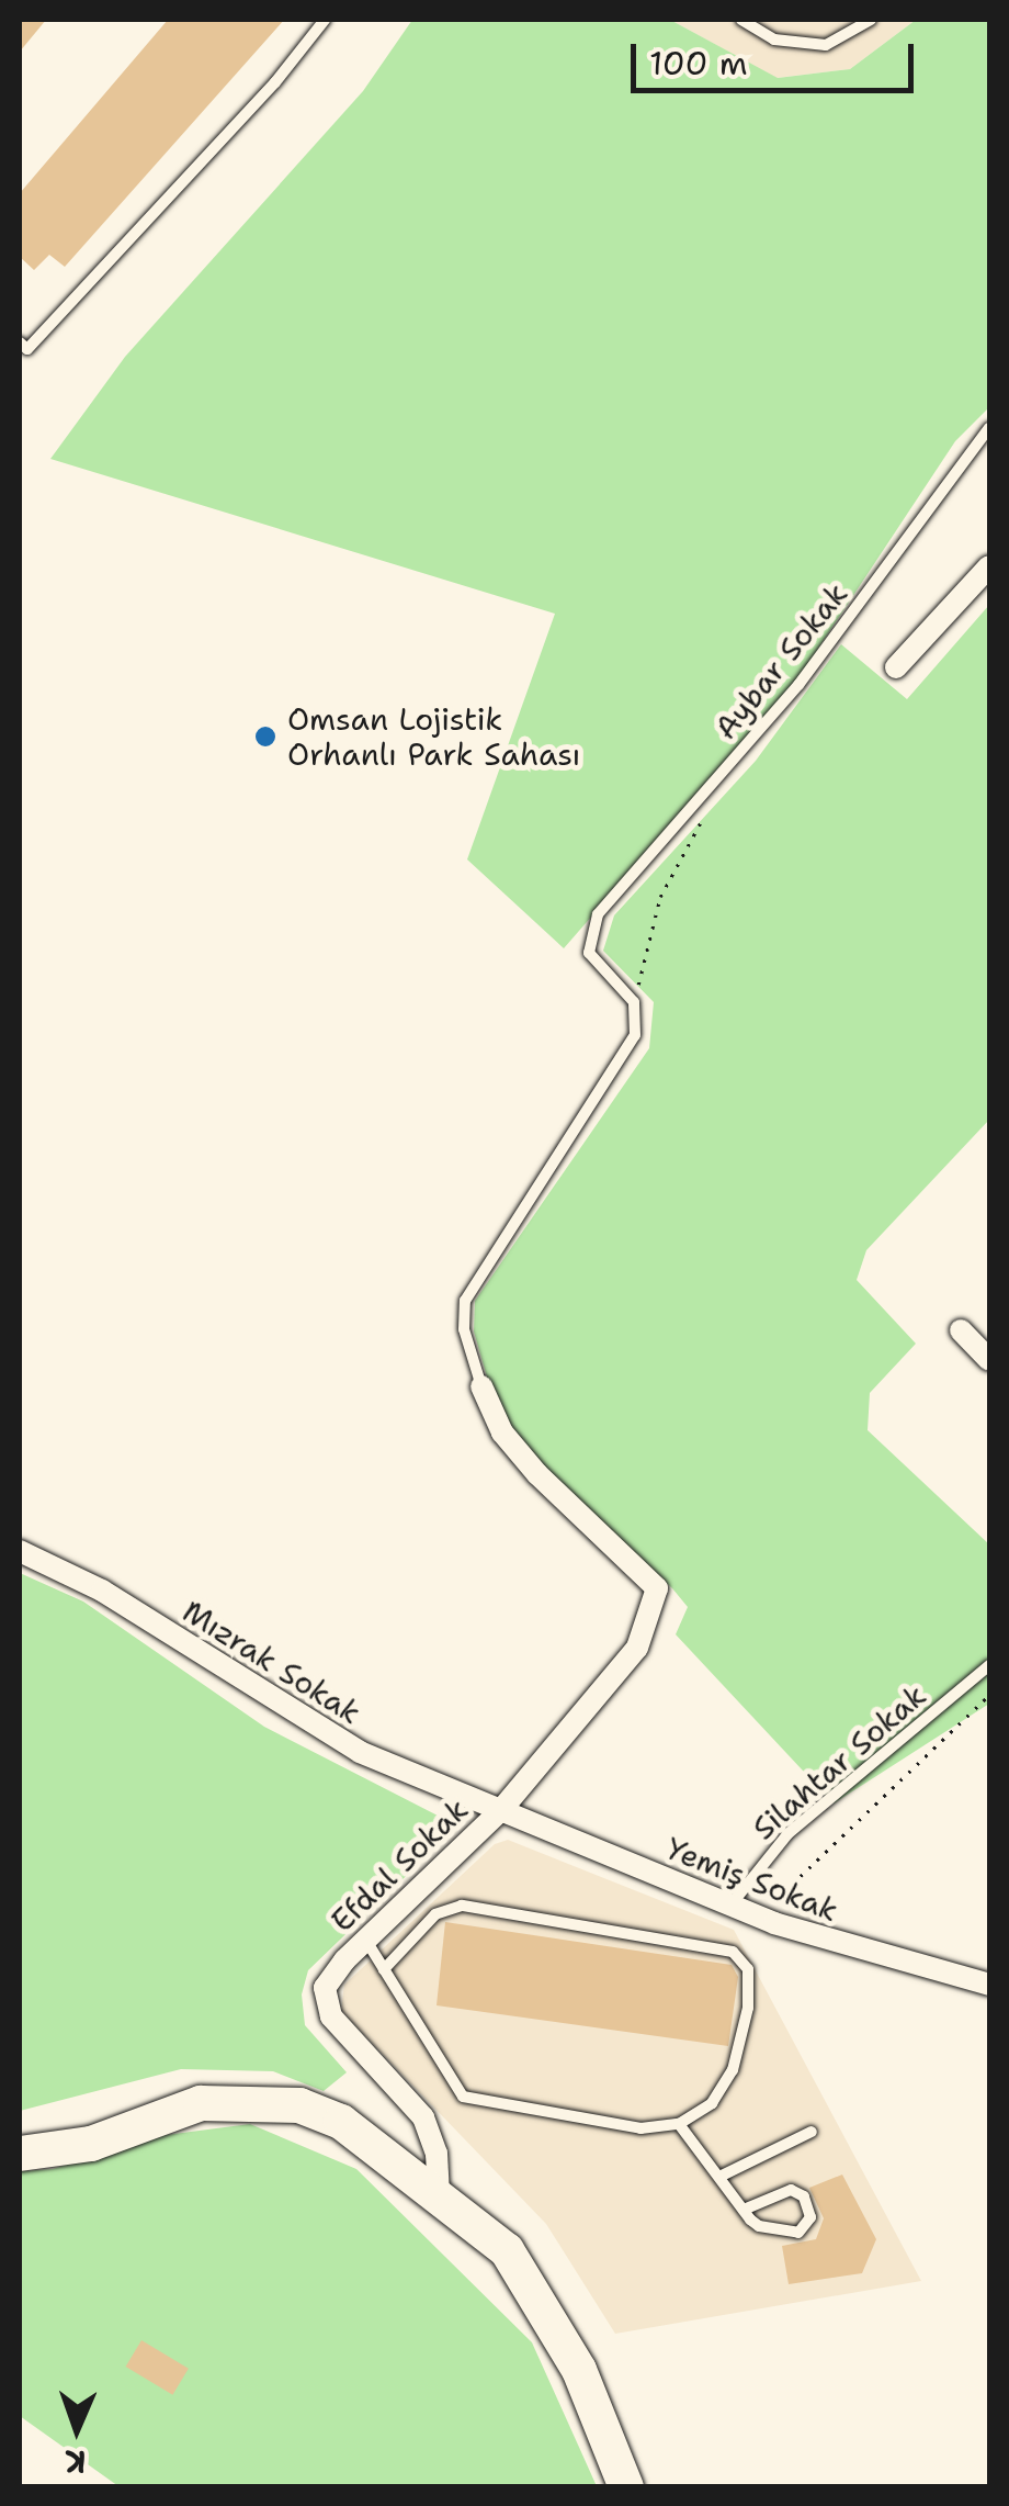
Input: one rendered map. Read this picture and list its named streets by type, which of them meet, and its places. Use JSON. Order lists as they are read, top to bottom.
{
  "streets": {
    "street": ["Mızrak Sokak", "Efdal Sokak", "Yemiş Sokak"],
    "lane": ["Aybar Sokak", "Silahtar Sokak"]
  },
  "crossings": [
    ["Mızrak Sokak", "Efdal Sokak"],
    ["Mızrak Sokak", "Yemiş Sokak"],
    ["Silahtar Sokak", "Yemiş Sokak"],
    ["Efdal Sokak", "Yemiş Sokak"]
  ],
  "places": ["Omsan Lojistik Orhanlı Park Sahası"],
  "scale_bar": "100 m",
  "north": "bottom"
}
